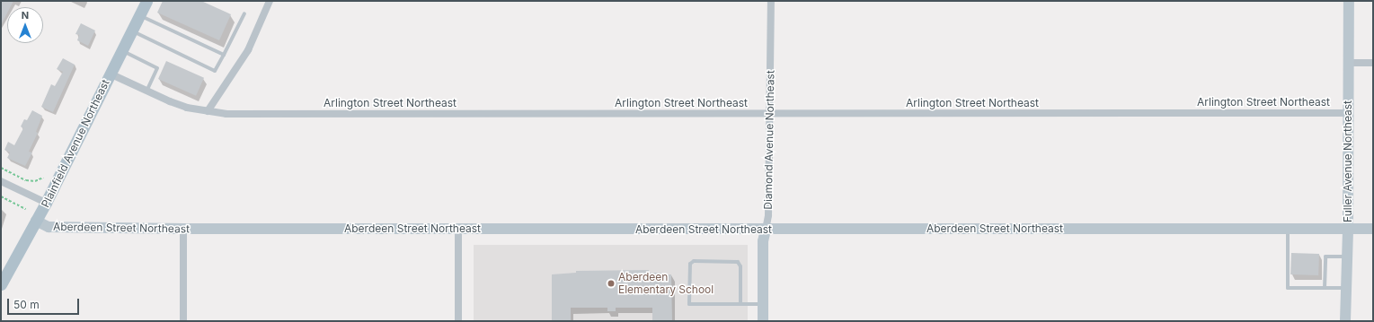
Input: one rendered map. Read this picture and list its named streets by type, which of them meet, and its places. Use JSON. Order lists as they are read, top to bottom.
{
  "streets": {
    "main road": ["Plainfield Avenue Northeast"],
    "street": [
      "Arlington Street Northeast",
      "Diamond Avenue Northeast",
      "Fuller Avenue Northeast",
      "Aberdeen Street Northeast"
    ]
  },
  "crossings": [
    ["Arlington Street Northeast", "Diamond Avenue Northeast"],
    ["Arlington Street Northeast", "Plainfield Avenue Northeast"],
    ["Arlington Street Northeast", "Fuller Avenue Northeast"],
    ["Diamond Avenue Northeast", "Aberdeen Street Northeast"],
    ["Plainfield Avenue Northeast", "Aberdeen Street Northeast"],
    ["Fuller Avenue Northeast", "Aberdeen Street Northeast"]
  ],
  "places": ["Aberdeen Elementary School"],
  "scale_bar": "50 m",
  "north": "top"
}
